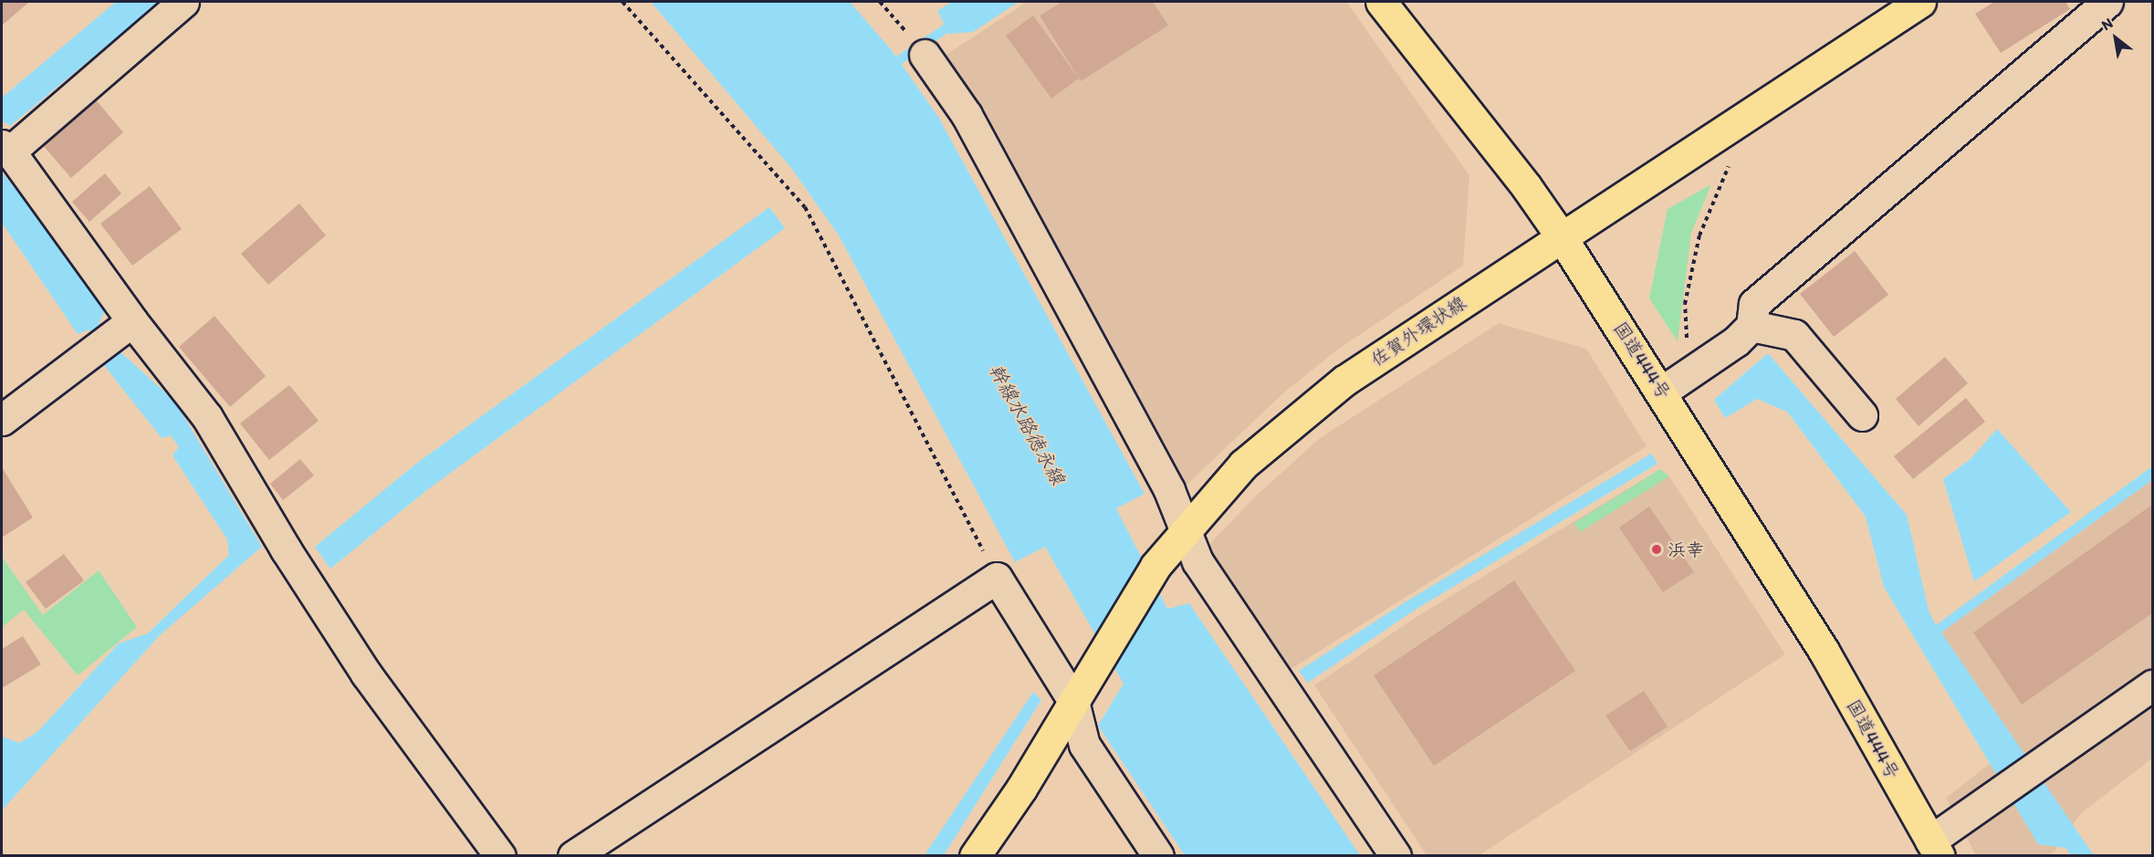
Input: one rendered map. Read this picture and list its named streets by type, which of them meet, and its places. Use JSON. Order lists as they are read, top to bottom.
{
  "streets": {
    "main road": ["佐賀外環状線", "国道444号"]
  },
  "crossings": [
    ["佐賀外環状線", "国道444号"]
  ],
  "water": ["幹線水路徳永線"],
  "places": ["浜幸"],
  "north": "top left"
}
